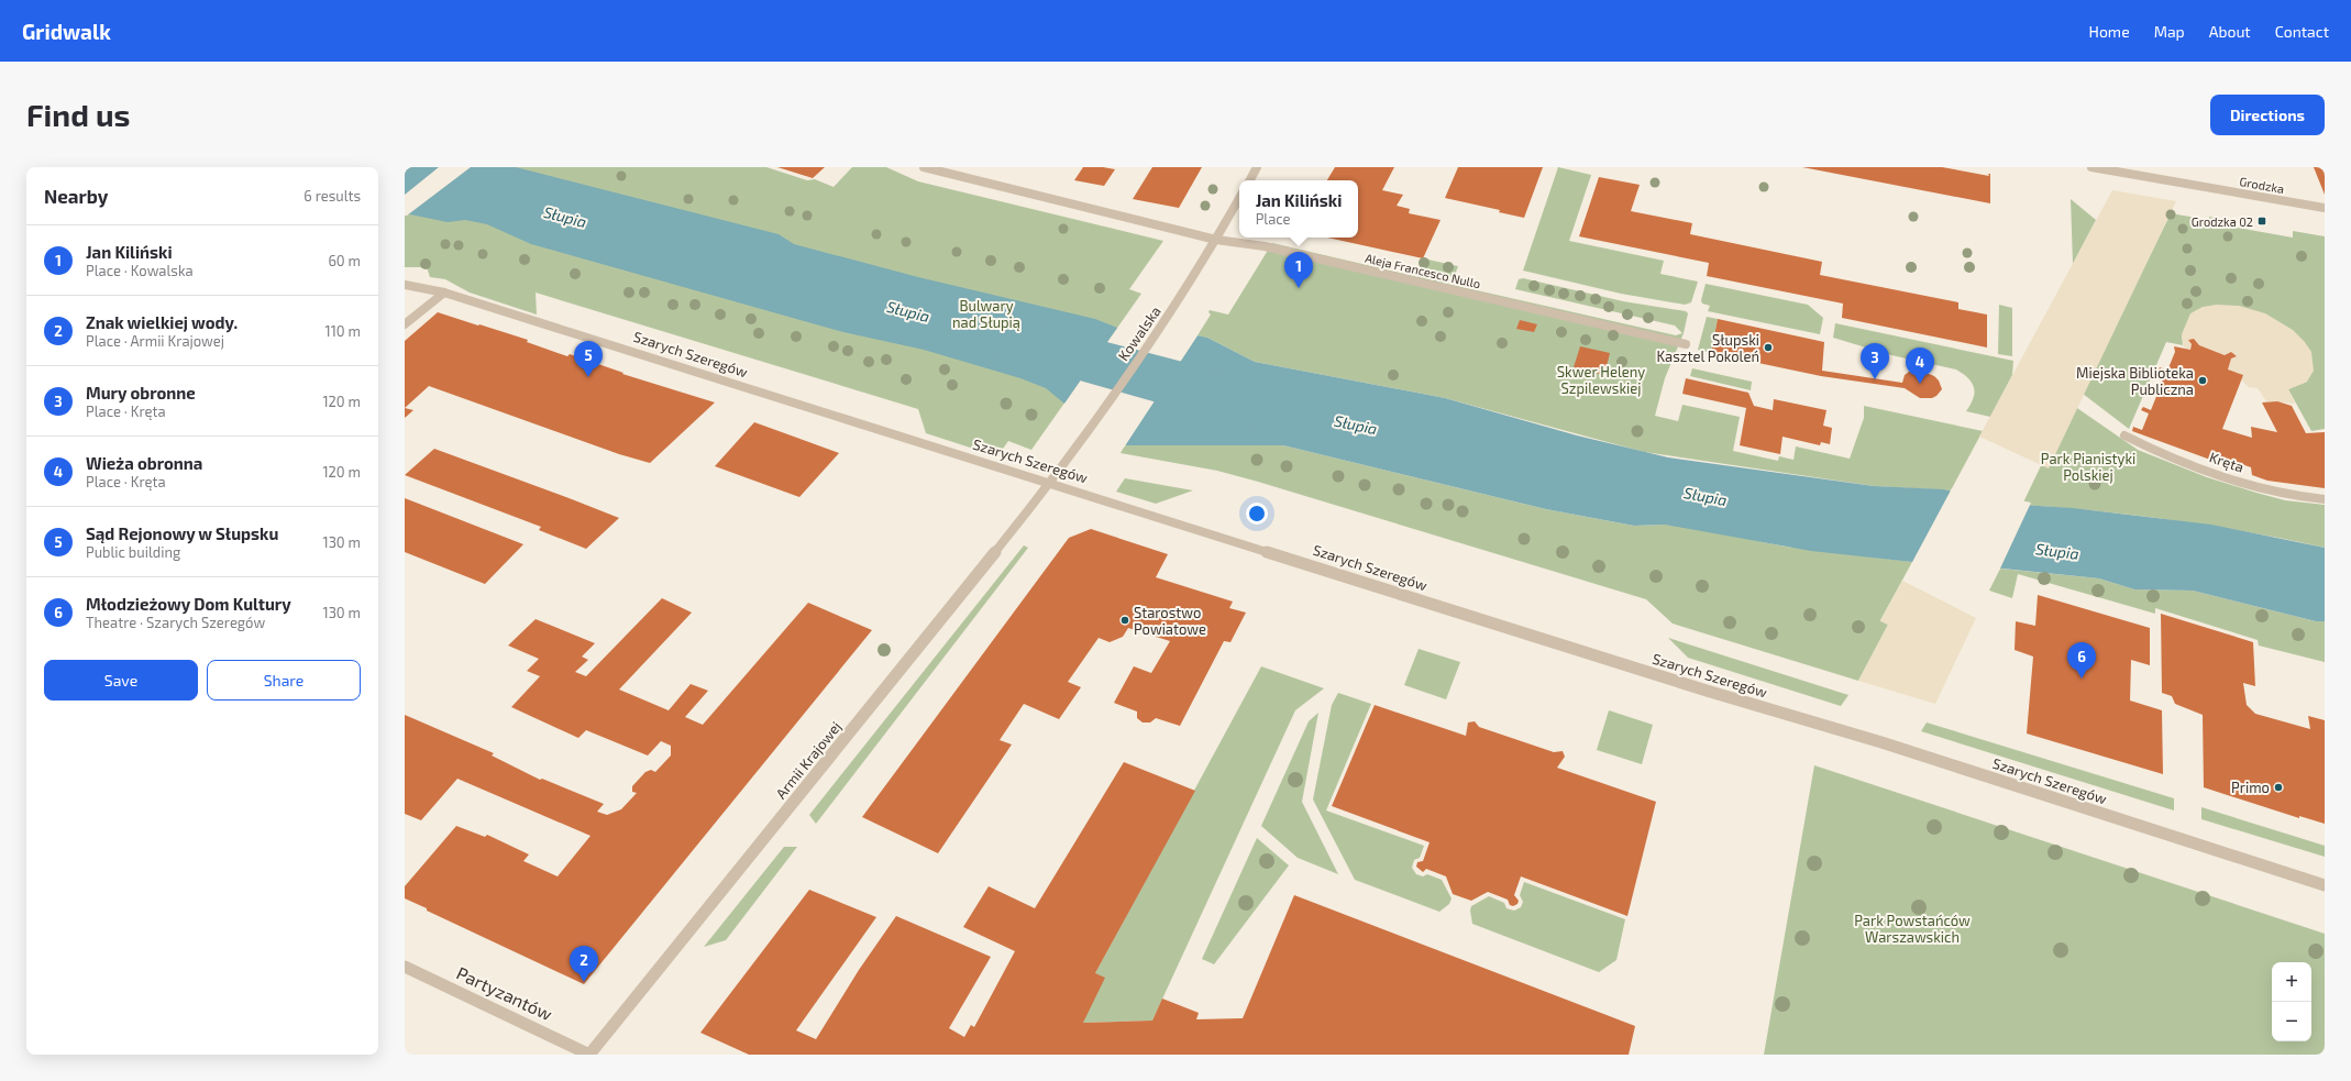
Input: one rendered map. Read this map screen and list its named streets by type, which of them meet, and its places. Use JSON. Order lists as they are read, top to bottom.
{
  "streets": {
    "street": [
      "Grodzka",
      "Aleja Francesco Nullo",
      "Kowalska",
      "Szarych Szeregów",
      "Kręta",
      "Armii Krajowej",
      "Partyzantów"
    ]
  },
  "crossings": [
    ["Aleja Francesco Nullo", "Kowalska"],
    ["Kowalska", "Szarych Szeregów"],
    ["Kowalska", "Armii Krajowej"],
    ["Szarych Szeregów", "Armii Krajowej"],
    ["Armii Krajowej", "Partyzantów"]
  ],
  "water": ["Słupia"],
  "parks": [
    "Bulwary nad Słupią",
    "Skwer Heleny Szpilewskiej",
    "Park Pianistyki Polskiej",
    "Park Powstańców Warszawskich"
  ],
  "places": {
    "transit": ["Grodzka 02"],
    "other": [
      "Słupski Kasztel Pokoleń",
      "Miejska Biblioteka Publiczna",
      "Starostwo Powiatowe",
      "Primo"
    ]
  },
  "page": {
    "header": "Gridwalk",
    "nav": [
      "Home",
      "Map",
      "About",
      "Contact"
    ],
    "buttons": [
      "Directions",
      ["Save", "Share"]
    ],
    "title": "Find us",
    "heading": ["Nearby", "6 results"],
    "popup": ["Jan Kiliński", "Place"],
    "list": [
      {
        "mark": "1",
        "name": "Jan Kiliński",
        "note": "Place · Kowalska",
        "value": "60 m"
      },
      {
        "mark": "2",
        "name": "Znak wielkiej wody.",
        "note": "Place · Armii Krajowej",
        "value": "110 m"
      },
      {
        "mark": "3",
        "name": "Mury obronne",
        "note": "Place · Kręta",
        "value": "120 m"
      },
      {
        "mark": "4",
        "name": "Wieża obronna",
        "note": "Place · Kręta",
        "value": "120 m"
      },
      {
        "mark": "5",
        "name": "Sąd Rejonowy w Słupsku",
        "note": "Public building",
        "value": "130 m"
      },
      {
        "mark": "6",
        "name": "Młodzieżowy Dom Kultury",
        "note": "Theatre · Szarych Szeregów",
        "value": "130 m"
      }
    ],
    "pins": [
      "1",
      "5",
      "3",
      "4",
      "6",
      "2"
    ],
    "map_buttons": ["+", "−"]
  }
}
